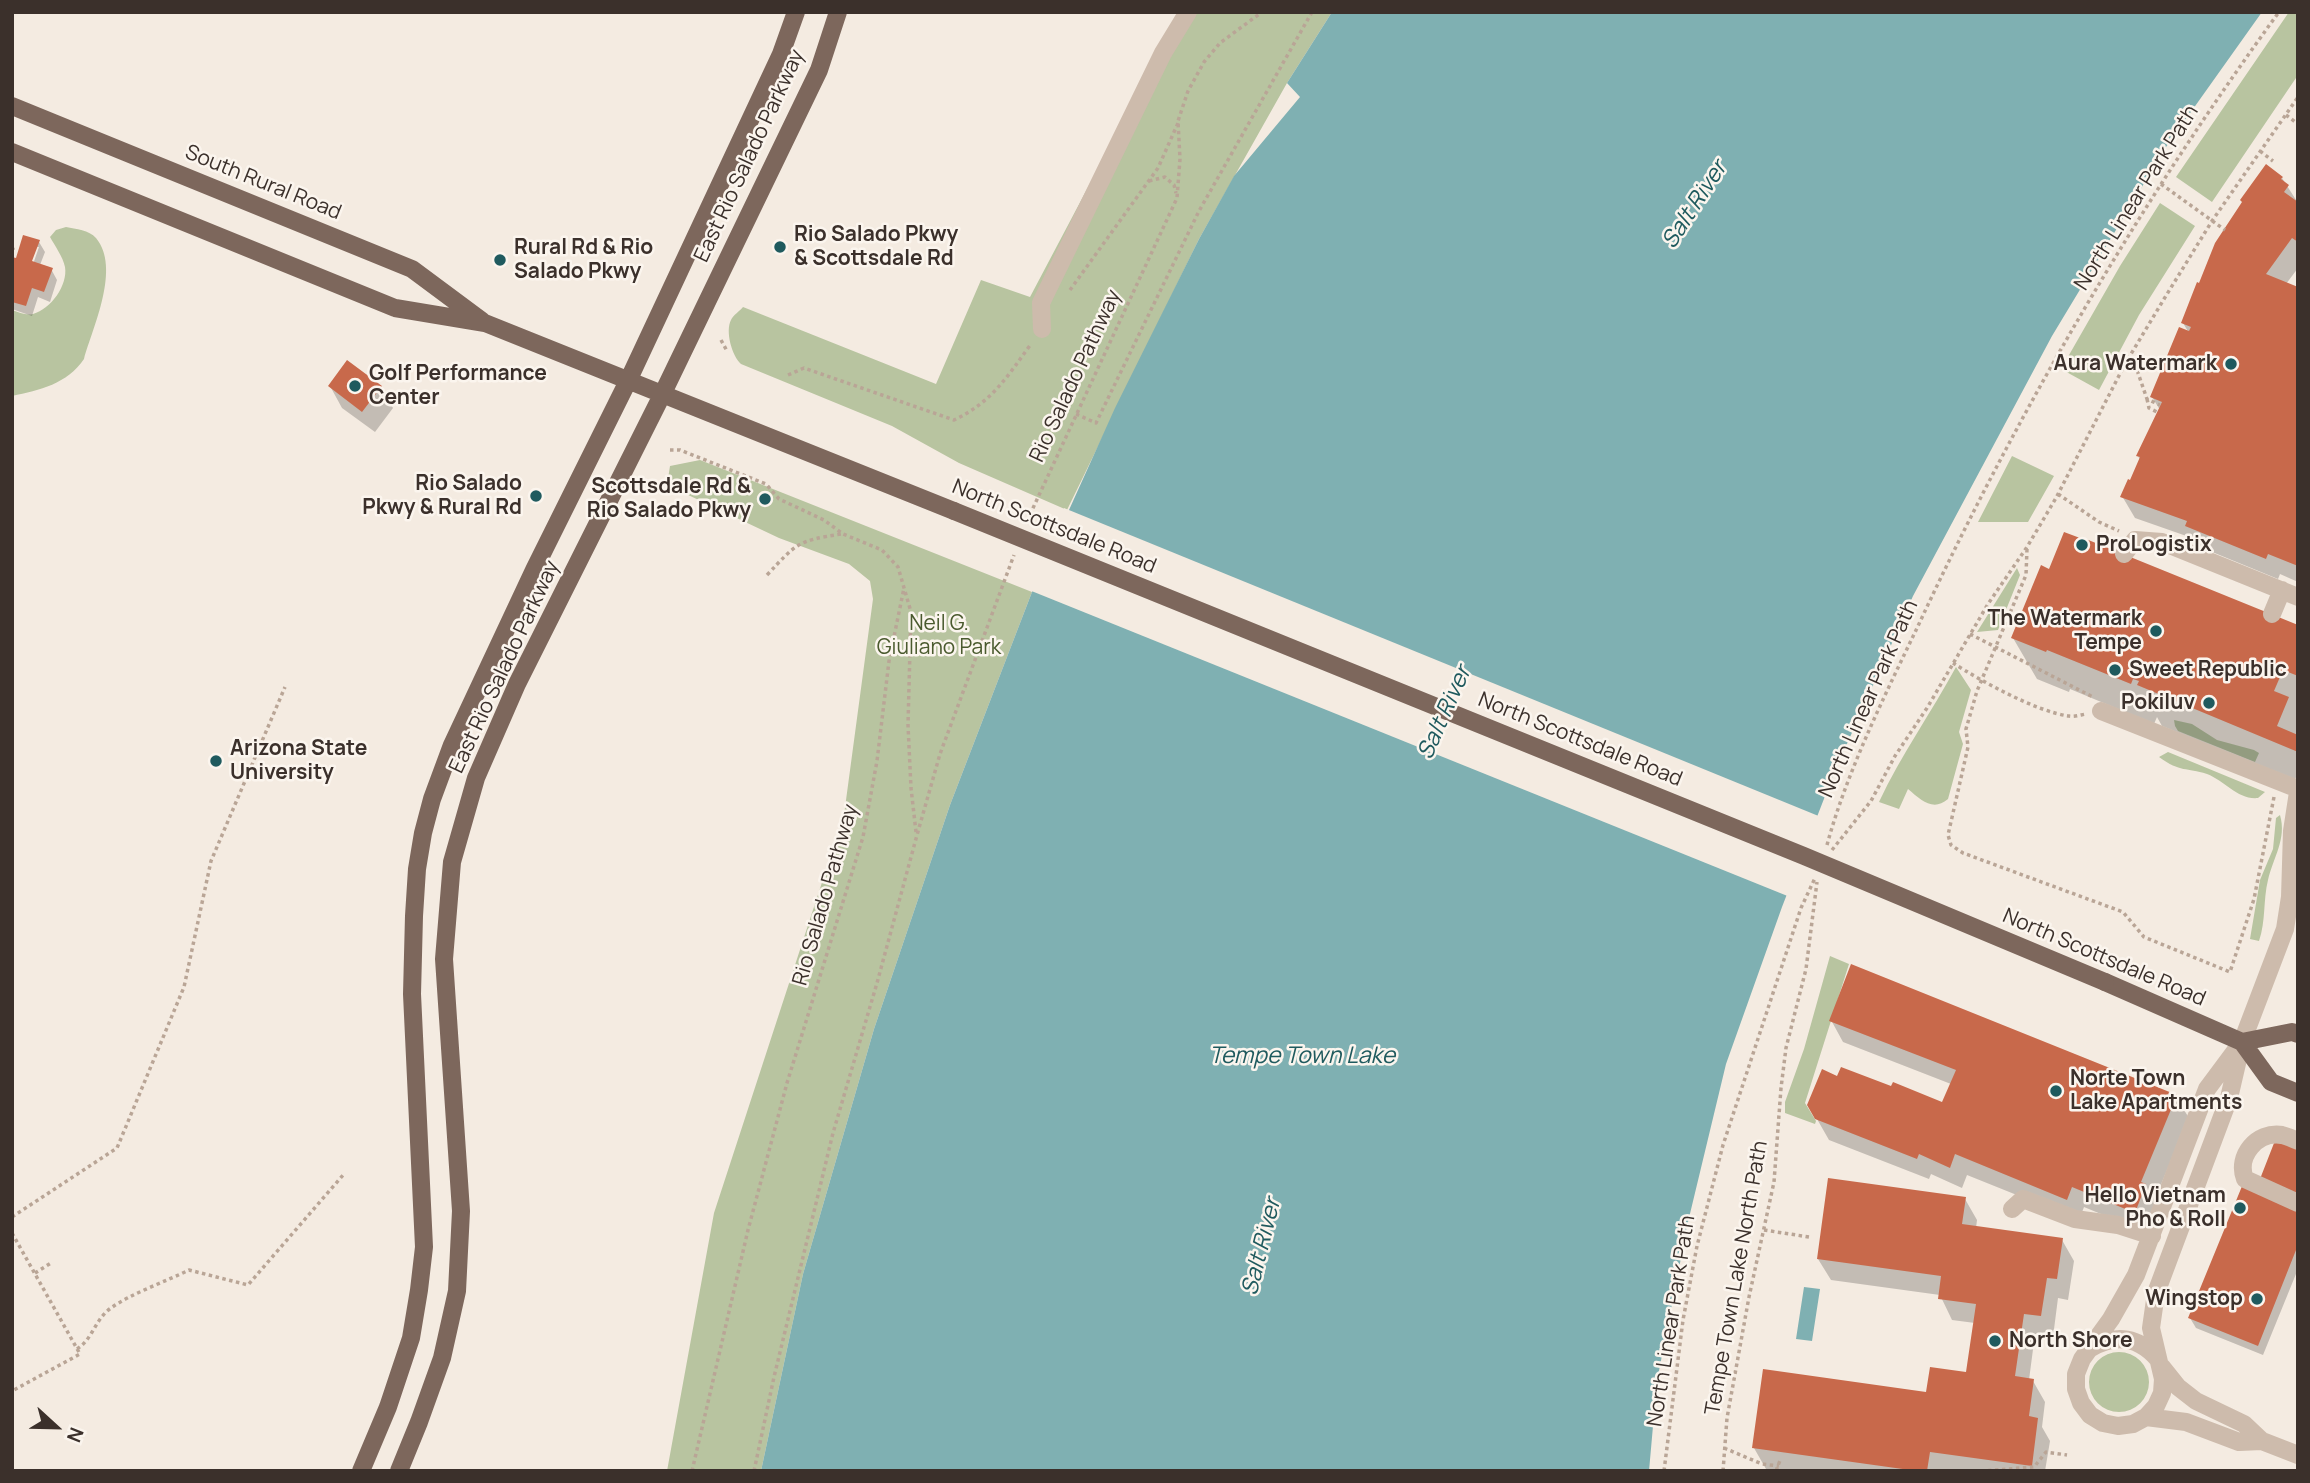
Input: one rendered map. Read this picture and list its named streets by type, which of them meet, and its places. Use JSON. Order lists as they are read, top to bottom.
{
  "streets": {
    "main road": ["East Rio Salado Parkway", "South Rural Road", "North Scottsdale Road"],
    "path": ["North Linear Park Path", "Rio Salado Pathway", "Tempe Town Lake North Path"]
  },
  "crossings": [
    ["East Rio Salado Parkway", "South Rural Road"],
    ["East Rio Salado Parkway", "North Scottsdale Road"],
    ["South Rural Road", "North Scottsdale Road"],
    ["North Linear Park Path", "Tempe Town Lake North Path"]
  ],
  "water": ["Salt River", "Tempe Town Lake"],
  "parks": ["Neil G. Giuliano Park"],
  "places": [
    "Rio Salado Pkwy & Scottsdale Rd",
    "Rural Rd & Rio Salado Pkwy",
    "Aura Watermark",
    "Golf Performance Center",
    "Rio Salado Pkwy & Rural Rd",
    "Scottsdale Rd & Rio Salado Pkwy",
    "ProLogistix",
    "The Watermark Tempe",
    "Sweet Republic",
    "Pokiluv",
    "Arizona State University",
    "Norte Town Lake Apartments",
    "Hello Vietnam Pho & Roll",
    "Wingstop",
    "North Shore"
  ],
  "north": "right"
}
